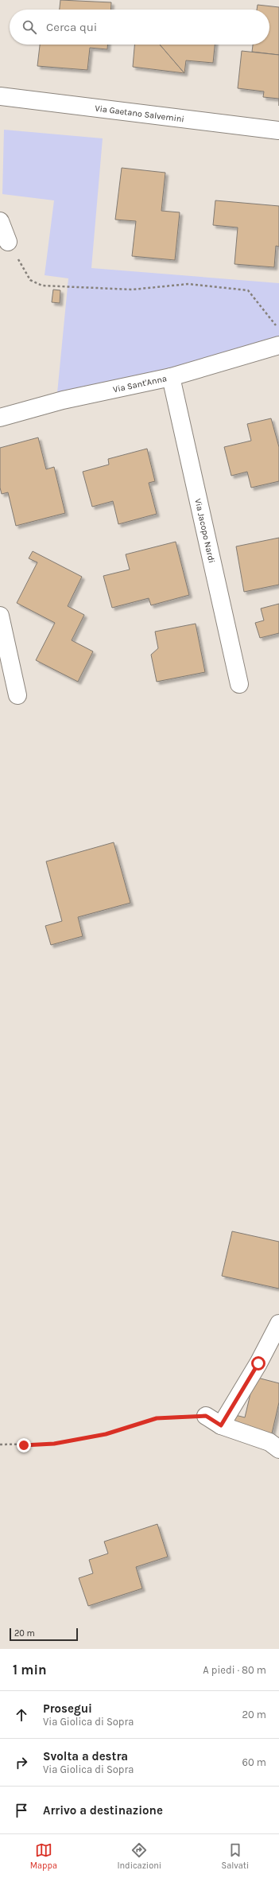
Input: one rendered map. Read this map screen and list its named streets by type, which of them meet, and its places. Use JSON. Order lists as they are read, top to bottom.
{
  "streets": {
    "street": ["Via Gaetano Salvemini", "Via Sant'Anna", "Via Jacopo Nardi"]
  },
  "crossings": [
    ["Via Sant'Anna", "Via Jacopo Nardi"]
  ],
  "scale_bar": "20 m",
  "page": {
    "search": "Cerca qui",
    "scale": "20 m",
    "heading": ["1 min", "A piedi · 80 m"],
    "list": [
      ["Prosegui", "Via Giolica di Sopra", "20 m"],
      ["Svolta a destra", "Via Giolica di Sopra", "60 m"],
      "Arrivo a destinazione"
    ],
    "nav": ["Mappa", "Indicazioni", "Salvati"]
  }
}
